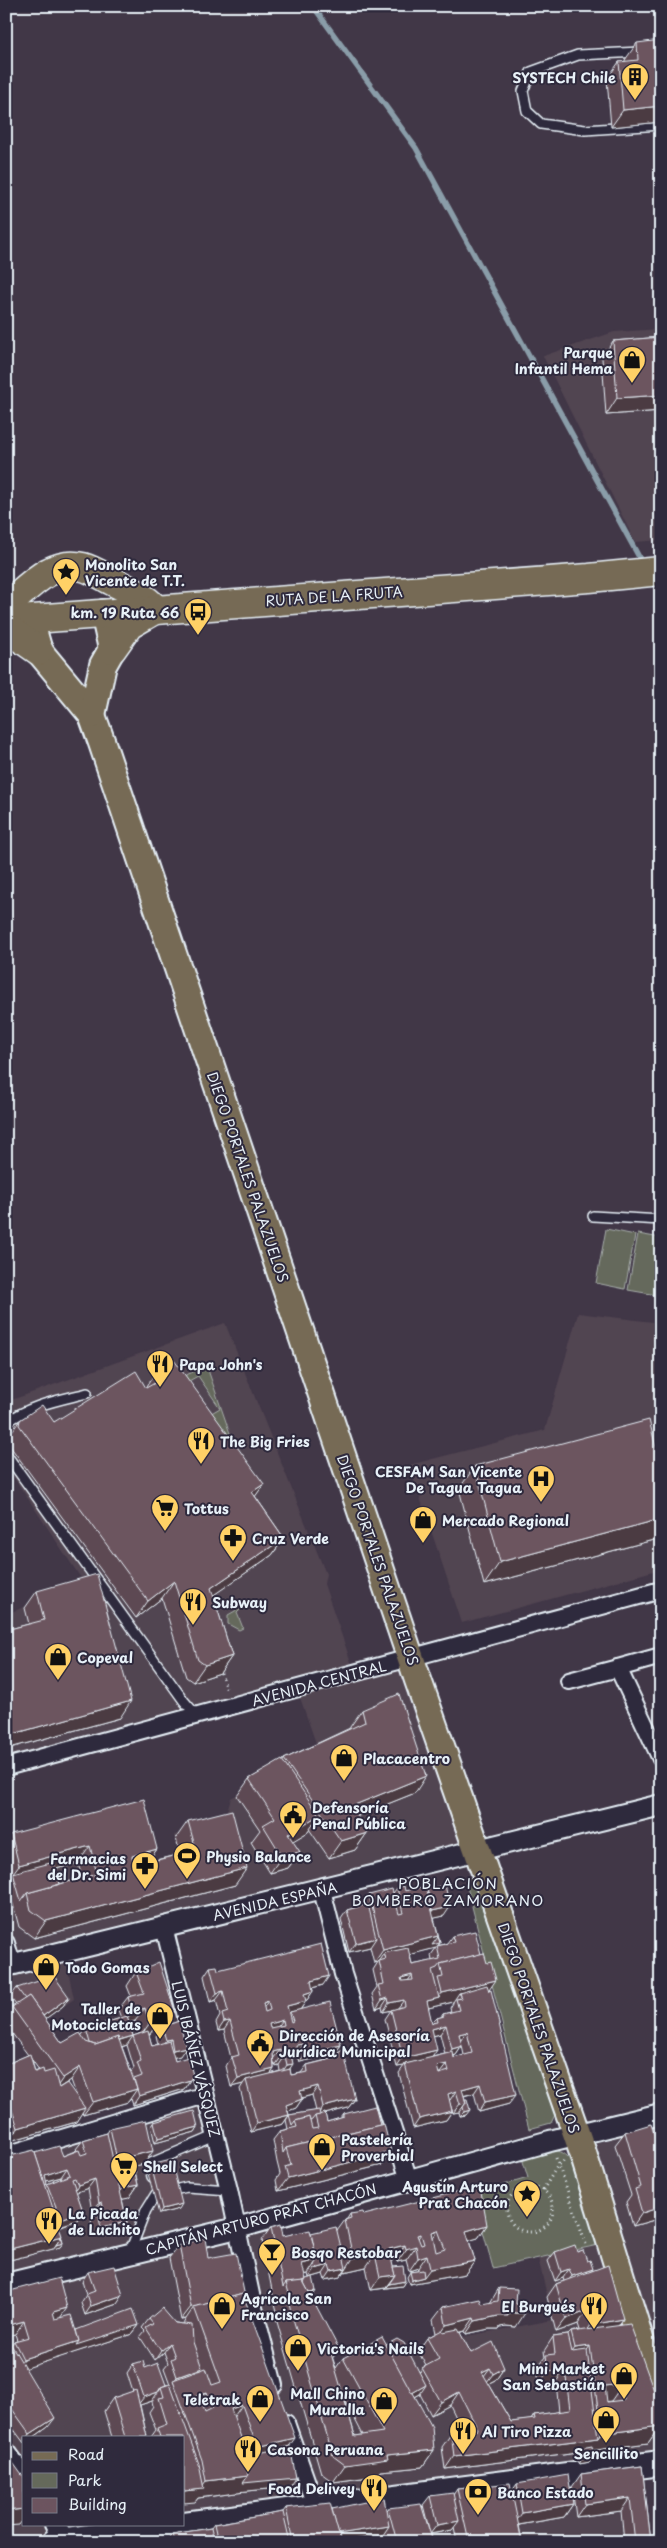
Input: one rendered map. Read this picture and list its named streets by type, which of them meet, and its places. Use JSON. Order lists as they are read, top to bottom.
{
  "streets": {
    "highway": ["RUTA DE LA FRUTA"],
    "main road": ["DIEGO PORTALES PALAZUELOS"],
    "street": [
      "AVENIDA CENTRAL",
      "AVENIDA ESPAÑA",
      "LUIS IBÁÑEZ VÁSQUEZ",
      "CAPITÁN ARTURO PRAT CHACÓN"
    ]
  },
  "crossings": [
    ["DIEGO PORTALES PALAZUELOS", "AVENIDA CENTRAL"],
    ["DIEGO PORTALES PALAZUELOS", "AVENIDA ESPAÑA"],
    ["DIEGO PORTALES PALAZUELOS", "CAPITÁN ARTURO PRAT CHACÓN"],
    ["AVENIDA ESPAÑA", "LUIS IBÁÑEZ VÁSQUEZ"],
    ["LUIS IBÁÑEZ VÁSQUEZ", "CAPITÁN ARTURO PRAT CHACÓN"]
  ],
  "districts": ["POBLACIÓN BOMBERO ZAMORANO"],
  "places": {
    "building": ["SYSTECH Chile"],
    "shop": [
      "Parque Infantil Hema",
      "Mercado Regional",
      "Copeval",
      "Placacentro",
      "Todo Gomas",
      "Taller de Motocicletas",
      "Pastelería Proverbial",
      "Agrícola San Francisco",
      "Victoria's Nails",
      "Mini Market San Sebastián",
      "Teletrak",
      "Mall Chino Muralla",
      "Sencillito"
    ],
    "place": ["Monolito San Vicente de T.T.", "Agustín Arturo Prat Chacón"],
    "bus stop": ["km. 19 Ruta 66"],
    "restaurant": [
      "Papa John's",
      "The Big Fries",
      "Subway",
      "La Picada de Luchito",
      "El Burgués",
      "Al Tiro Pizza",
      "Casona Peruana",
      "Food Delivey"
    ],
    "hospital": ["CESFAM San Vicente De Tagua Tagua"],
    "supermarket": ["Tottus", "Shell Select"],
    "pharmacy": ["Cruz Verde", "Farmacias del Dr. Simi"],
    "public building": ["Defensoría Penal Pública", "Dirección de Asesoría Jurídica Municipal"],
    "sports": ["Physio Balance"],
    "bar": ["Bosqo Restobar"],
    "bank": ["Banco Estado"]
  },
  "legend": ["Road", "Park", "Building"]
}
